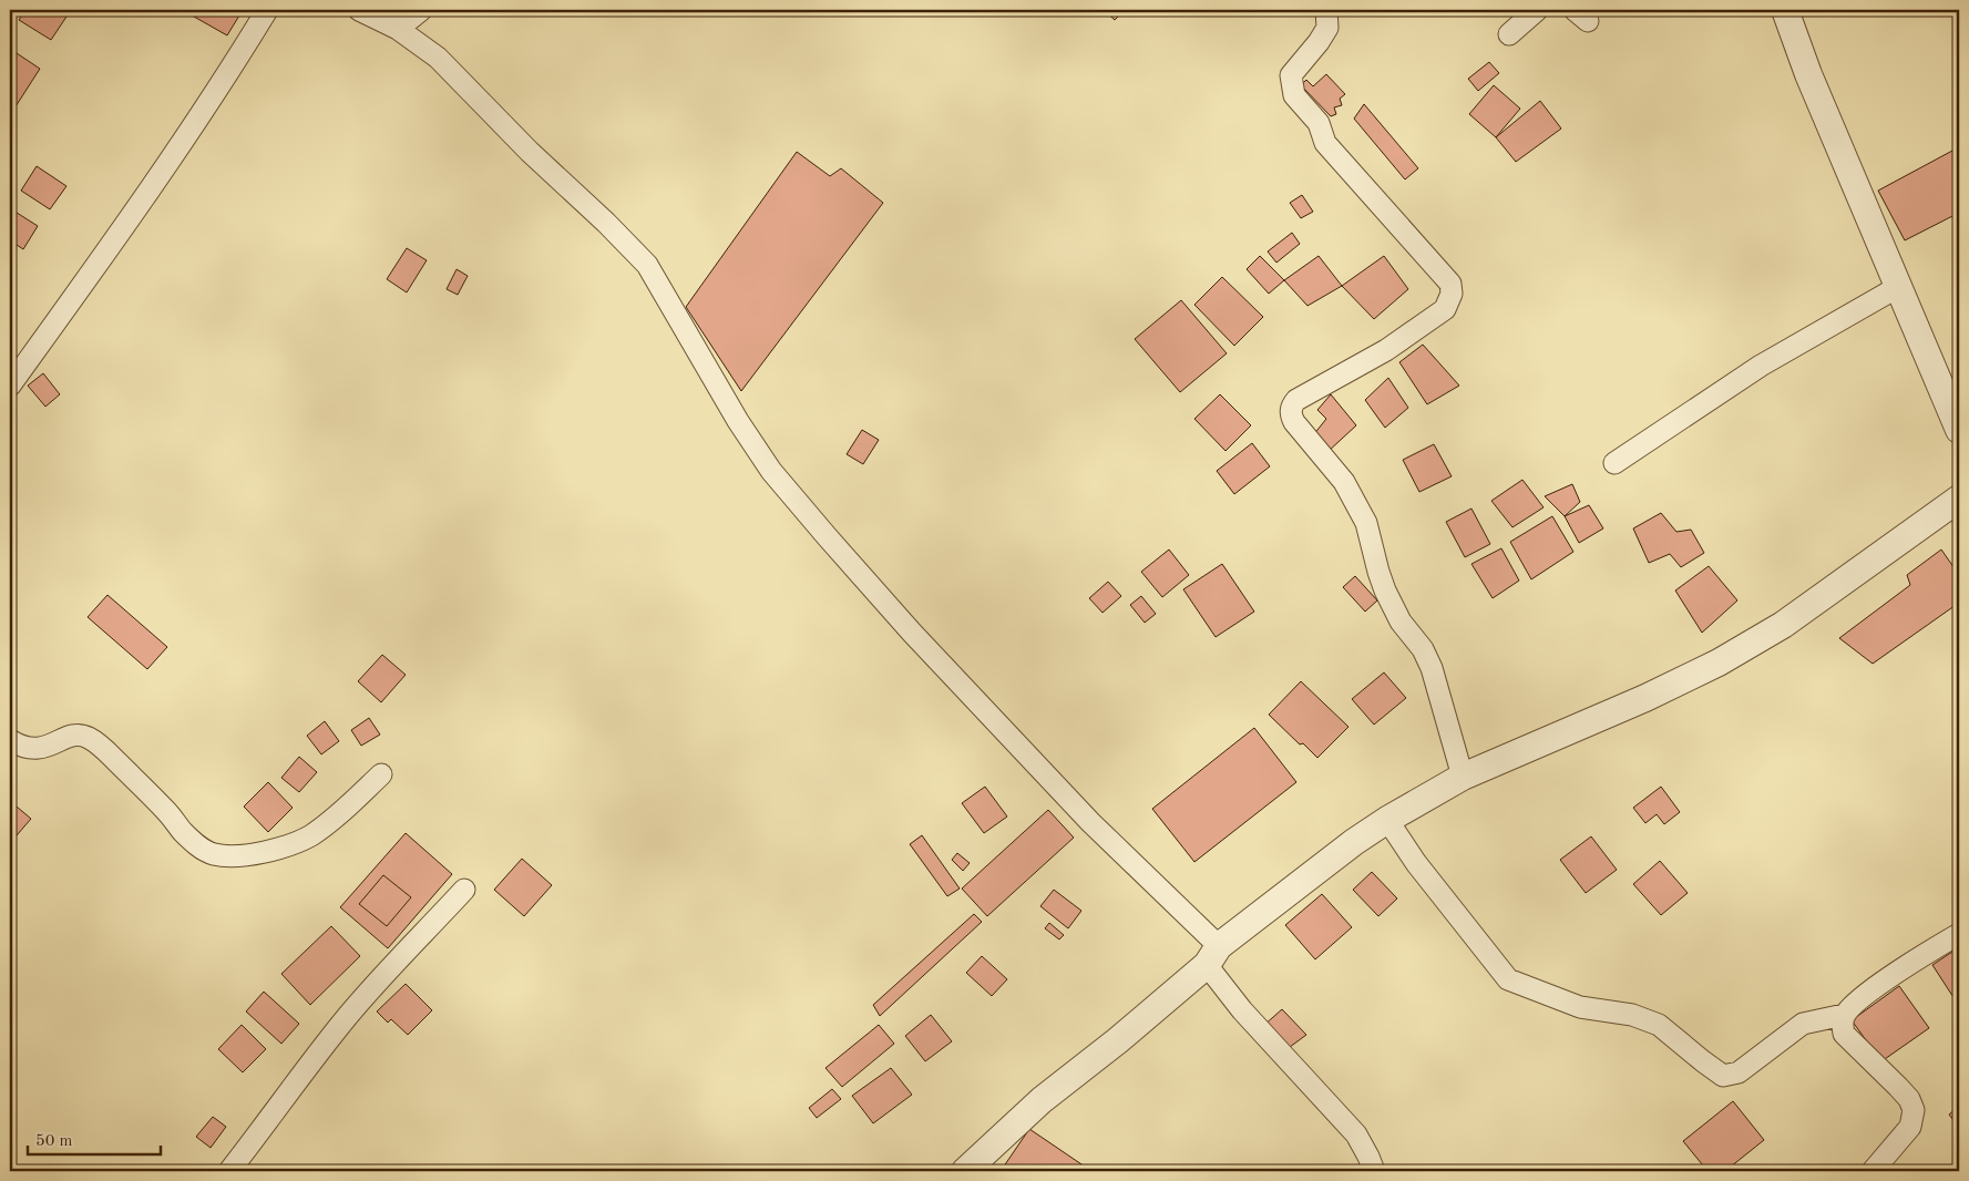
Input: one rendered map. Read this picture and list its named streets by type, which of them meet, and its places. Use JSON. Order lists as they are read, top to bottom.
{
  "scale_bar": "50 m"
}
